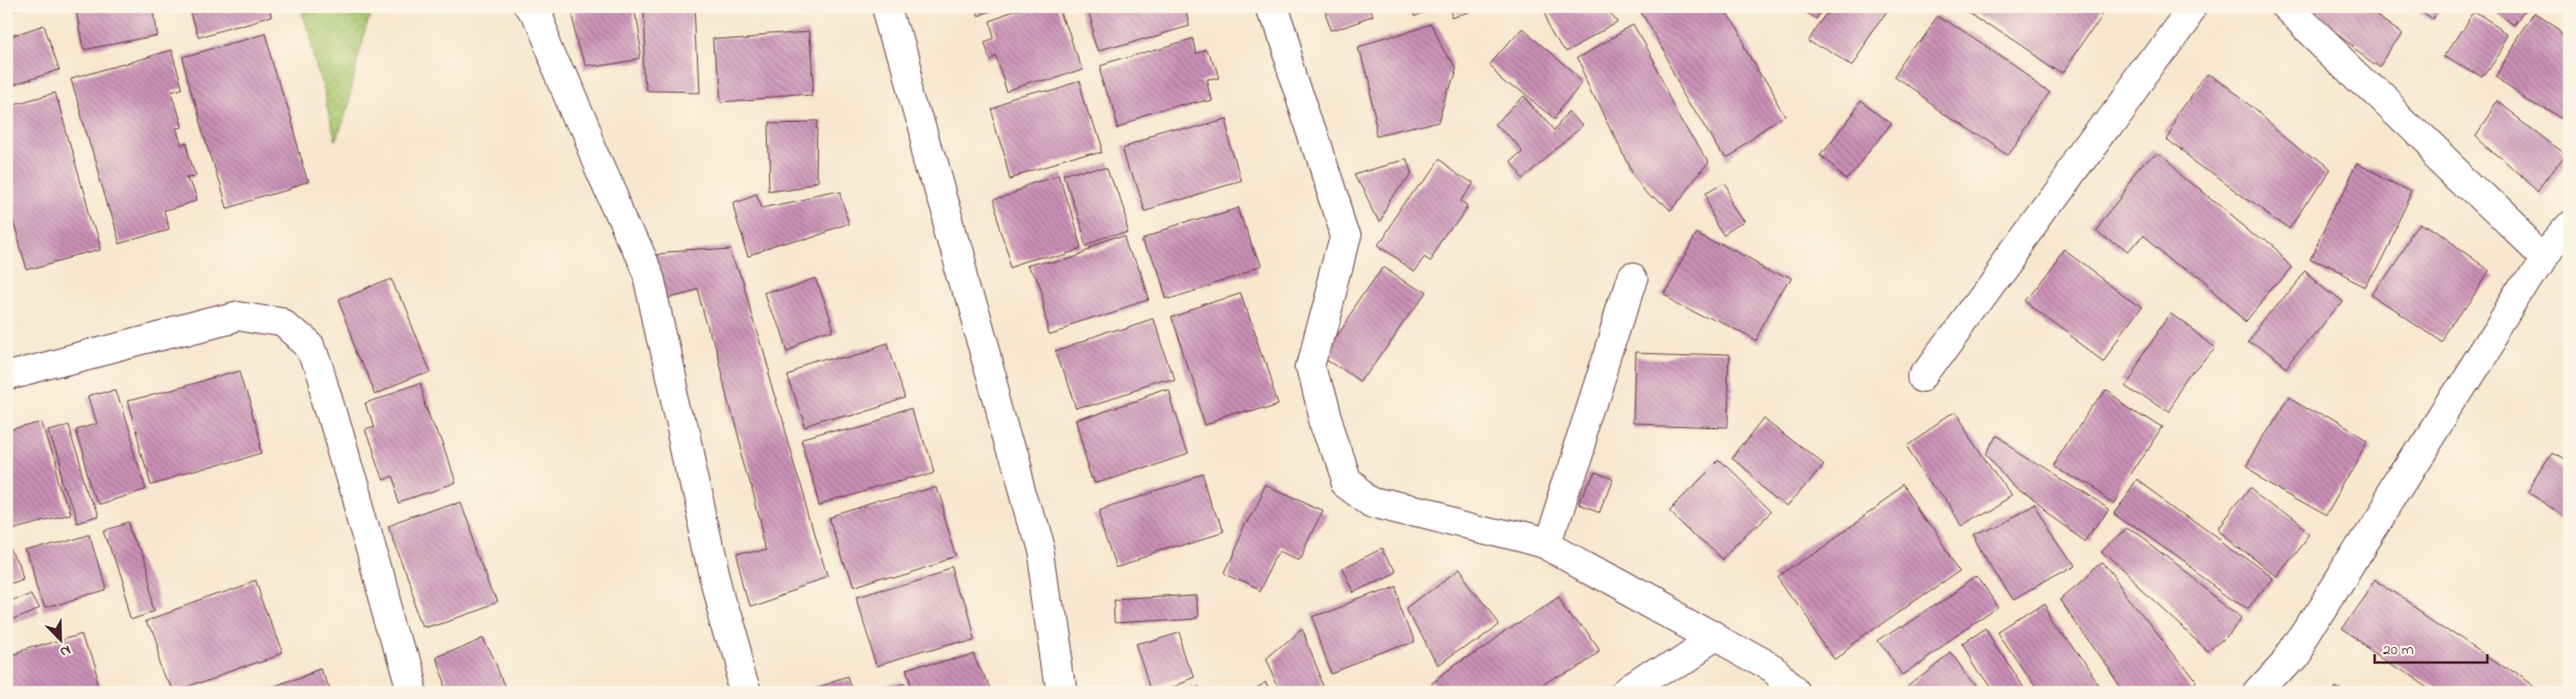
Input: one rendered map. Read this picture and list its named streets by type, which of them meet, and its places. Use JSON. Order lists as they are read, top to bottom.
{
  "scale_bar": "20 m",
  "north": "bottom right"
}
